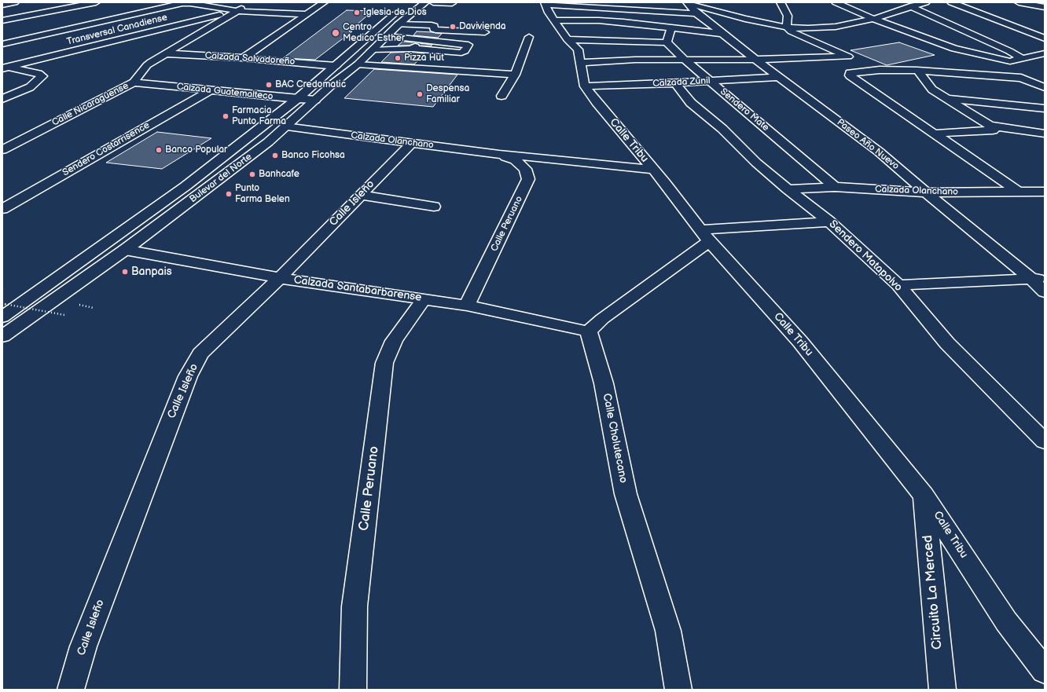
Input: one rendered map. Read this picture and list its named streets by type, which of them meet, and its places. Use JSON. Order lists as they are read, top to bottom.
{
  "streets": {
    "street": [
      "Transversal Canadiense",
      "Calzada Salvadoreño",
      "Calzada Zunil",
      "Calzada Guatemalteco",
      "Calle Nicaragüense",
      "Sendero Mate",
      "Calzada Olanchano",
      "Calle Tribu",
      "Paseo Año Nuevo",
      "Sendero Costarrisence",
      "Bulevar del Norte",
      "Calle Isleño",
      "Calle Peruano",
      "Sendero Matapolvo",
      "Calzada Santabarbarense",
      "Calle Cholutecano",
      "Circuito La Merced"
    ]
  },
  "crossings": [
    ["Transversal Canadiense", "Calle Nicaragüense"],
    ["Calzada Salvadoreño", "Calle Nicaragüense"],
    ["Calzada Salvadoreño", "Bulevar del Norte"],
    ["Calzada Zunil", "Sendero Mate"],
    ["Calzada Zunil", "Calle Tribu"],
    ["Calzada Zunil", "Paseo Año Nuevo"],
    ["Calzada Zunil", "Sendero Matapolvo"],
    ["Calzada Guatemalteco", "Calle Nicaragüense"],
    ["Calzada Guatemalteco", "Sendero Costarrisence"],
    ["Calzada Guatemalteco", "Bulevar del Norte"],
    ["Sendero Mate", "Calzada Olanchano"],
    ["Calzada Olanchano", "Paseo Año Nuevo"],
    ["Calzada Olanchano", "Bulevar del Norte"],
    ["Calzada Olanchano", "Calle Isleño"],
    ["Calzada Olanchano", "Calle Peruano"],
    ["Calzada Olanchano", "Sendero Matapolvo"],
    ["Calle Tribu", "Circuito La Merced"],
    ["Bulevar del Norte", "Calzada Santabarbarense"],
    ["Calle Isleño", "Calzada Santabarbarense"],
    ["Calle Peruano", "Calzada Santabarbarense"],
    ["Calzada Santabarbarense", "Calle Cholutecano"]
  ],
  "places": [
    "Iglesia de Dios",
    "Davivienda",
    "Centro Medico Esther",
    "Pizza Hut",
    "BAC Credomatic",
    "Despensa Familiar",
    "Farmacia Punto Farma",
    "Banco Popular",
    "Banco Ficohsa",
    "Banhcafe",
    "Punto Farma Belen",
    "Banpais"
  ]
}
